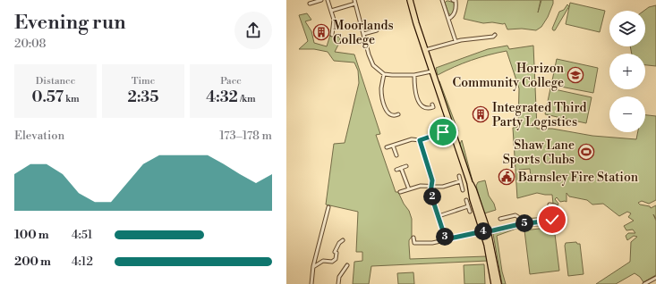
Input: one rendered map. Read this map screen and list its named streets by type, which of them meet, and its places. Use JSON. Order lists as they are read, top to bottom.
{
  "places": {
    "building": ["Moorlands College", "Integrated Third Party Logistics"],
    "school or university": ["Horizon Community College"],
    "sports": ["Shaw Lane Sports Clubs"],
    "public building": ["Barnsley Fire Station"]
  },
  "page": {
    "heading": ["Evening run", "20:08"],
    "map_buttons": ["+", "−"],
    "stats": [
      ["Distance", "0.57 km"],
      ["Time", "2:35"],
      ["Pace", "4:32 /km"]
    ],
    "chart": ["Elevation", "173–178 m"],
    "pins": [
      "2",
      "5",
      "4",
      "3"
    ],
    "list": [
      {
        "name": "100 m",
        "note": "4:51"
      },
      {
        "name": "200 m",
        "note": "4:12"
      }
    ]
  }
}
